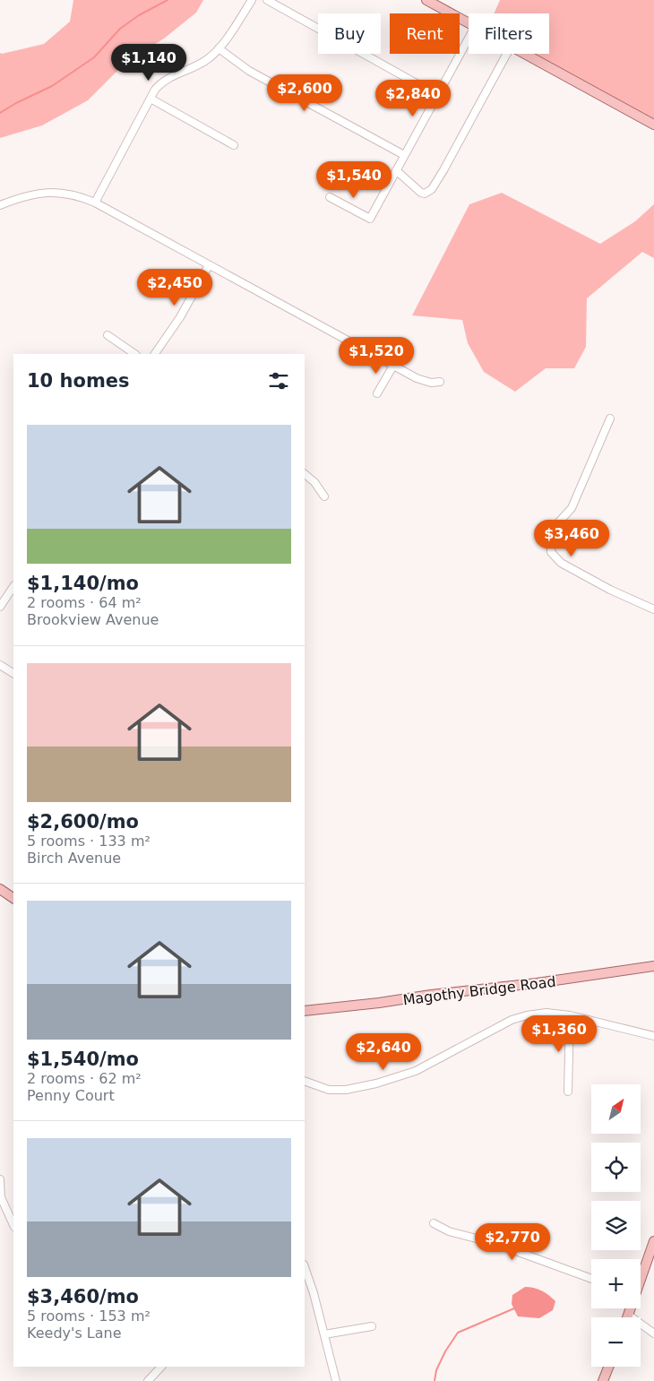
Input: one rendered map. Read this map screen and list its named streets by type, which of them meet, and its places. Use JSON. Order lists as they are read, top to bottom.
{
  "streets": {
    "main road": ["Magothy Bridge Road"]
  },
  "north": "top right",
  "page": {
    "chip": ["Buy", "Rent", "Filters"],
    "price": [
      "$1,140",
      "$2,600",
      "$2,840",
      "$1,540",
      "$2,450",
      "$1,520",
      "$3,460",
      "$1,360",
      "$2,640",
      "$2,770"
    ],
    "heading": "10 homes",
    "list": [
      {
        "name": "$1,140/mo",
        "note": "2 rooms · 64 m² · Brookview Avenue"
      },
      {
        "name": "$2,600/mo",
        "note": "5 rooms · 133 m² · Birch Avenue"
      },
      {
        "name": "$1,540/mo",
        "note": "2 rooms · 62 m² · Penny Court"
      },
      {
        "name": "$3,460/mo",
        "note": "5 rooms · 153 m² · Keedy's Lane"
      }
    ],
    "map_buttons": ["+", "−"]
  }
}
